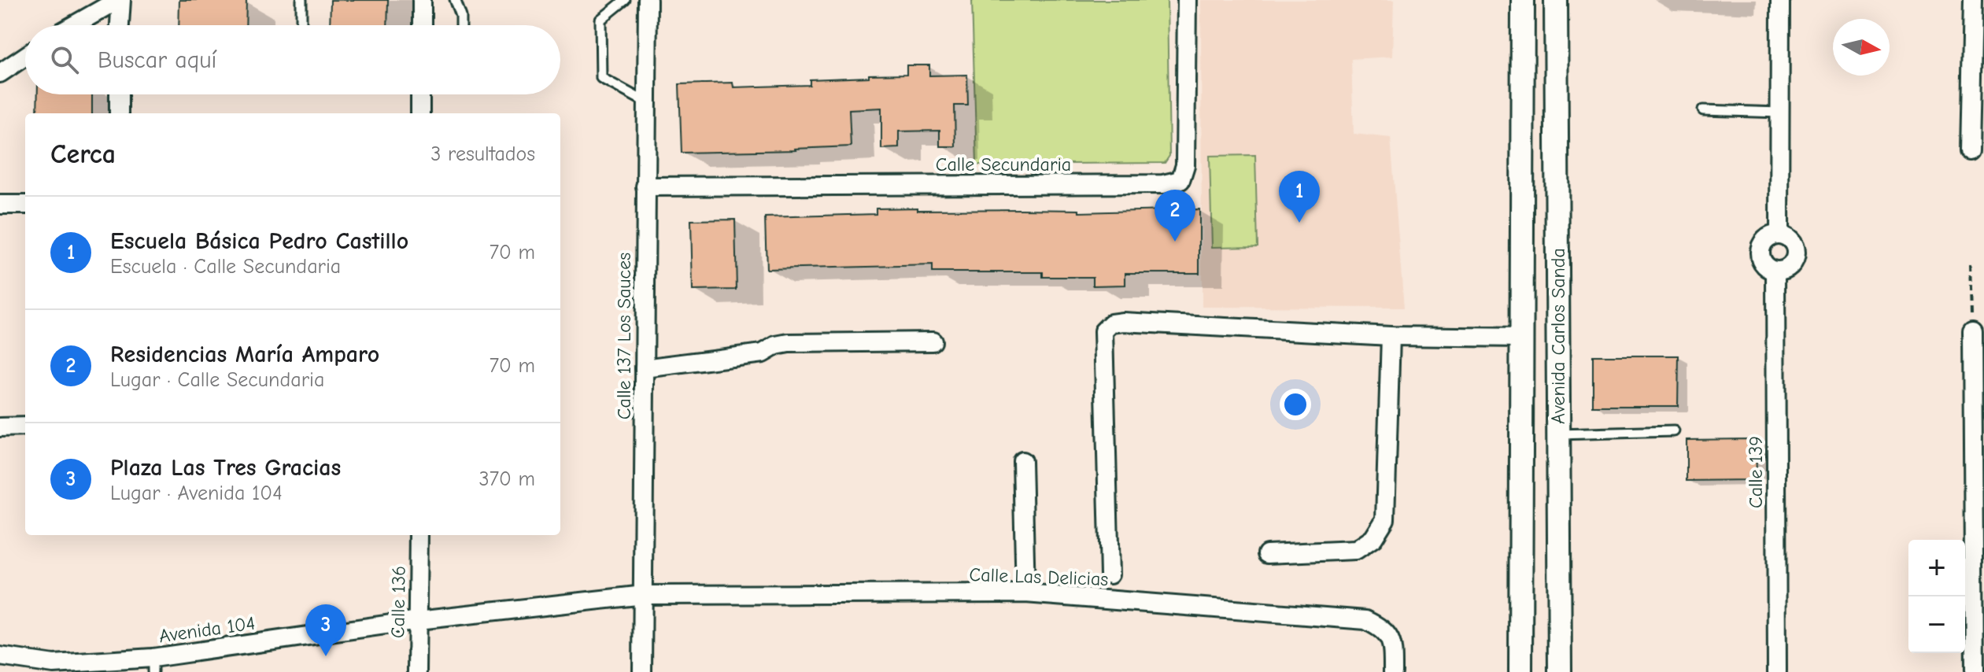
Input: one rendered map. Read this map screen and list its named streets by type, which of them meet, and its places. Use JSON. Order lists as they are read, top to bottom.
{
  "streets": {
    "street": [
      "Calle Secundaria",
      "Calle 137 Los Sauces",
      "Avenida Carlos Sanda",
      "Calle 139",
      "Calle Las Delicias",
      "Calle 136",
      "Avenida 104"
    ]
  },
  "crossings": [
    ["Calle Secundaria", "Calle 137 Los Sauces"],
    ["Calle 137 Los Sauces", "Calle Las Delicias"],
    ["Calle Las Delicias", "Calle 136"],
    ["Calle Las Delicias", "Avenida 104"],
    ["Calle 136", "Avenida 104"]
  ],
  "north": "right",
  "page": {
    "search": "Buscar aquí",
    "heading": ["Cerca", "3 resultados"],
    "pins": ["1", "2", "3"],
    "list": [
      {
        "mark": "1",
        "name": "Escuela Básica Pedro Castillo",
        "note": "Escuela · Calle Secundaria",
        "value": "70 m"
      },
      {
        "mark": "2",
        "name": "Residencias María Amparo",
        "note": "Lugar · Calle Secundaria",
        "value": "70 m"
      },
      {
        "mark": "3",
        "name": "Plaza Las Tres Gracias",
        "note": "Lugar · Avenida 104",
        "value": "370 m"
      }
    ],
    "map_buttons": ["+", "−"]
  }
}
